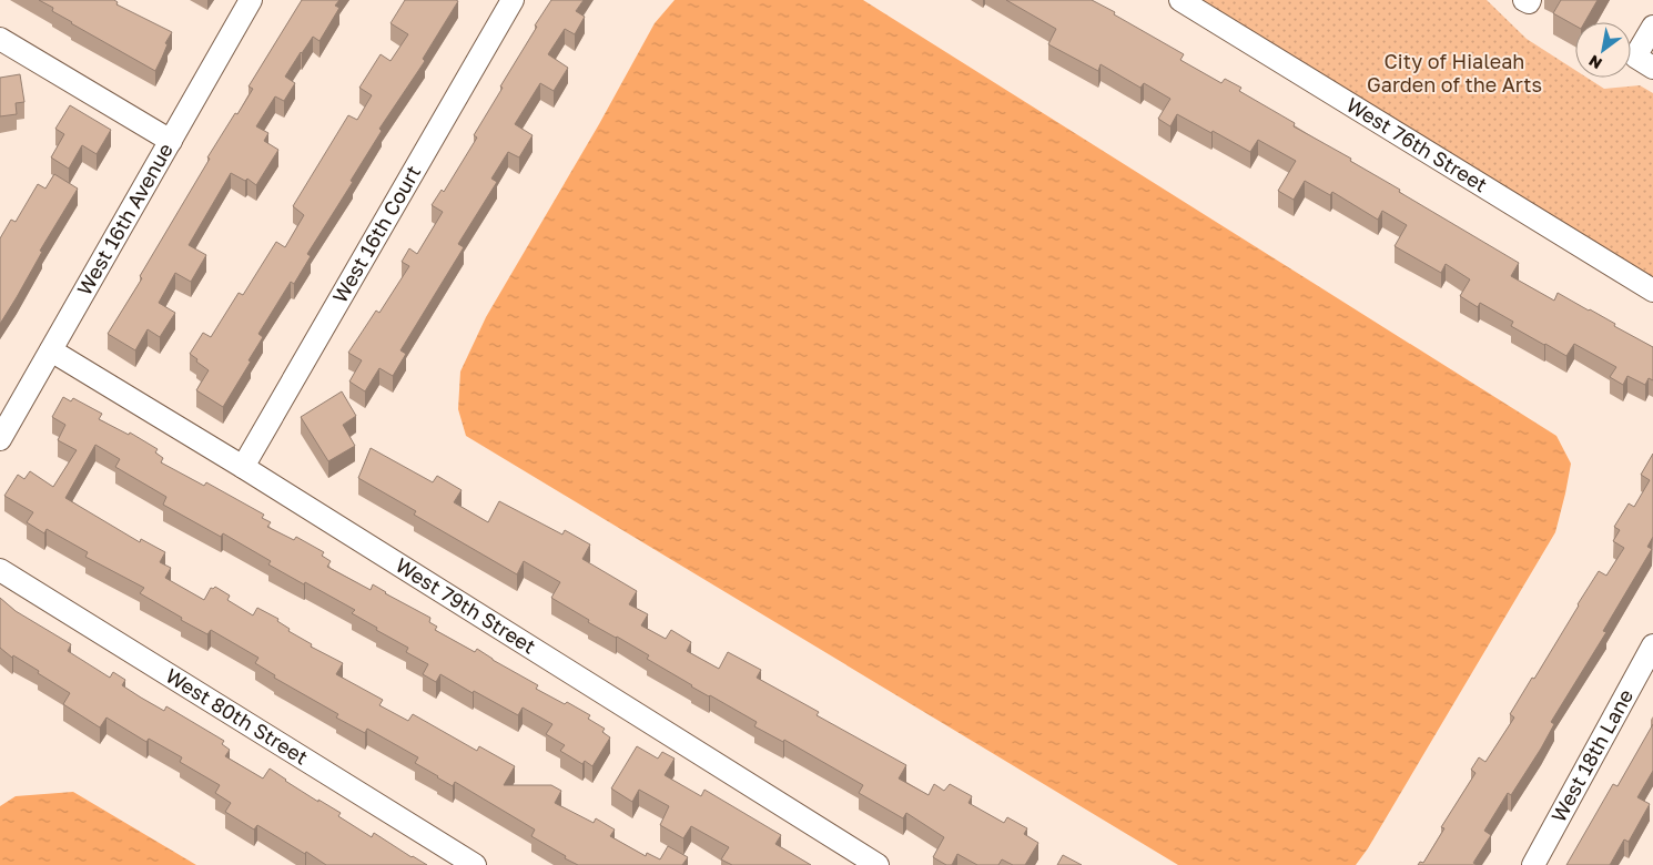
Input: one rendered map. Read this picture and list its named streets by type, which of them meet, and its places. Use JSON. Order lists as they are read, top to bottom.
{
  "streets": {
    "street": [
      "West 76th Street",
      "West 16th Avenue",
      "West 16th Court",
      "West 79th Street",
      "West 80th Street",
      "West 18th Lane"
    ]
  },
  "crossings": [
    ["West 16th Avenue", "West 79th Street"],
    ["West 16th Court", "West 79th Street"]
  ],
  "parks": ["City of Hialeah Garden of the Arts"],
  "north": "bottom left"
}
